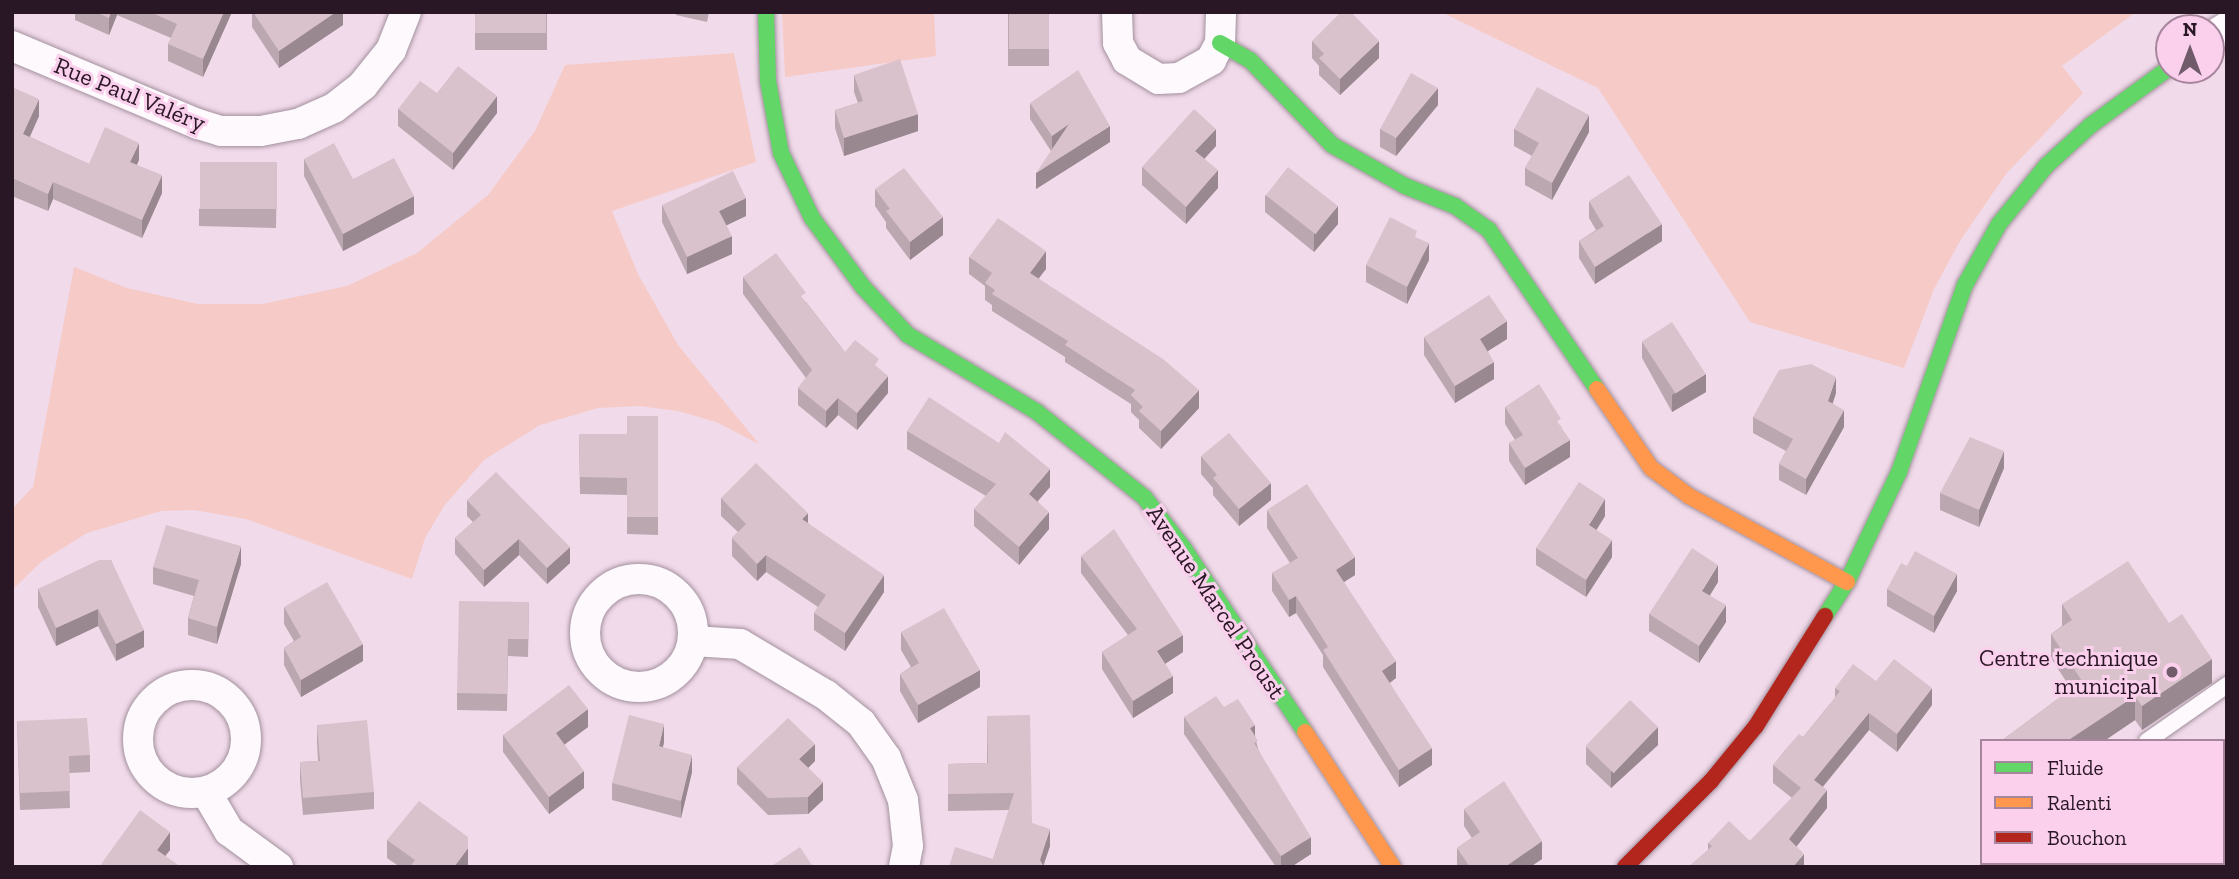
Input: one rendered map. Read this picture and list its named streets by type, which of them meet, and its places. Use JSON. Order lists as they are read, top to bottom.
{
  "streets": {
    "street": ["Rue Paul Valéry", "Avenue Marcel Proust"]
  },
  "places": ["Centre technique municipal"],
  "legend": ["Fluide", "Ralenti", "Bouchon"],
  "north": "top"
}
